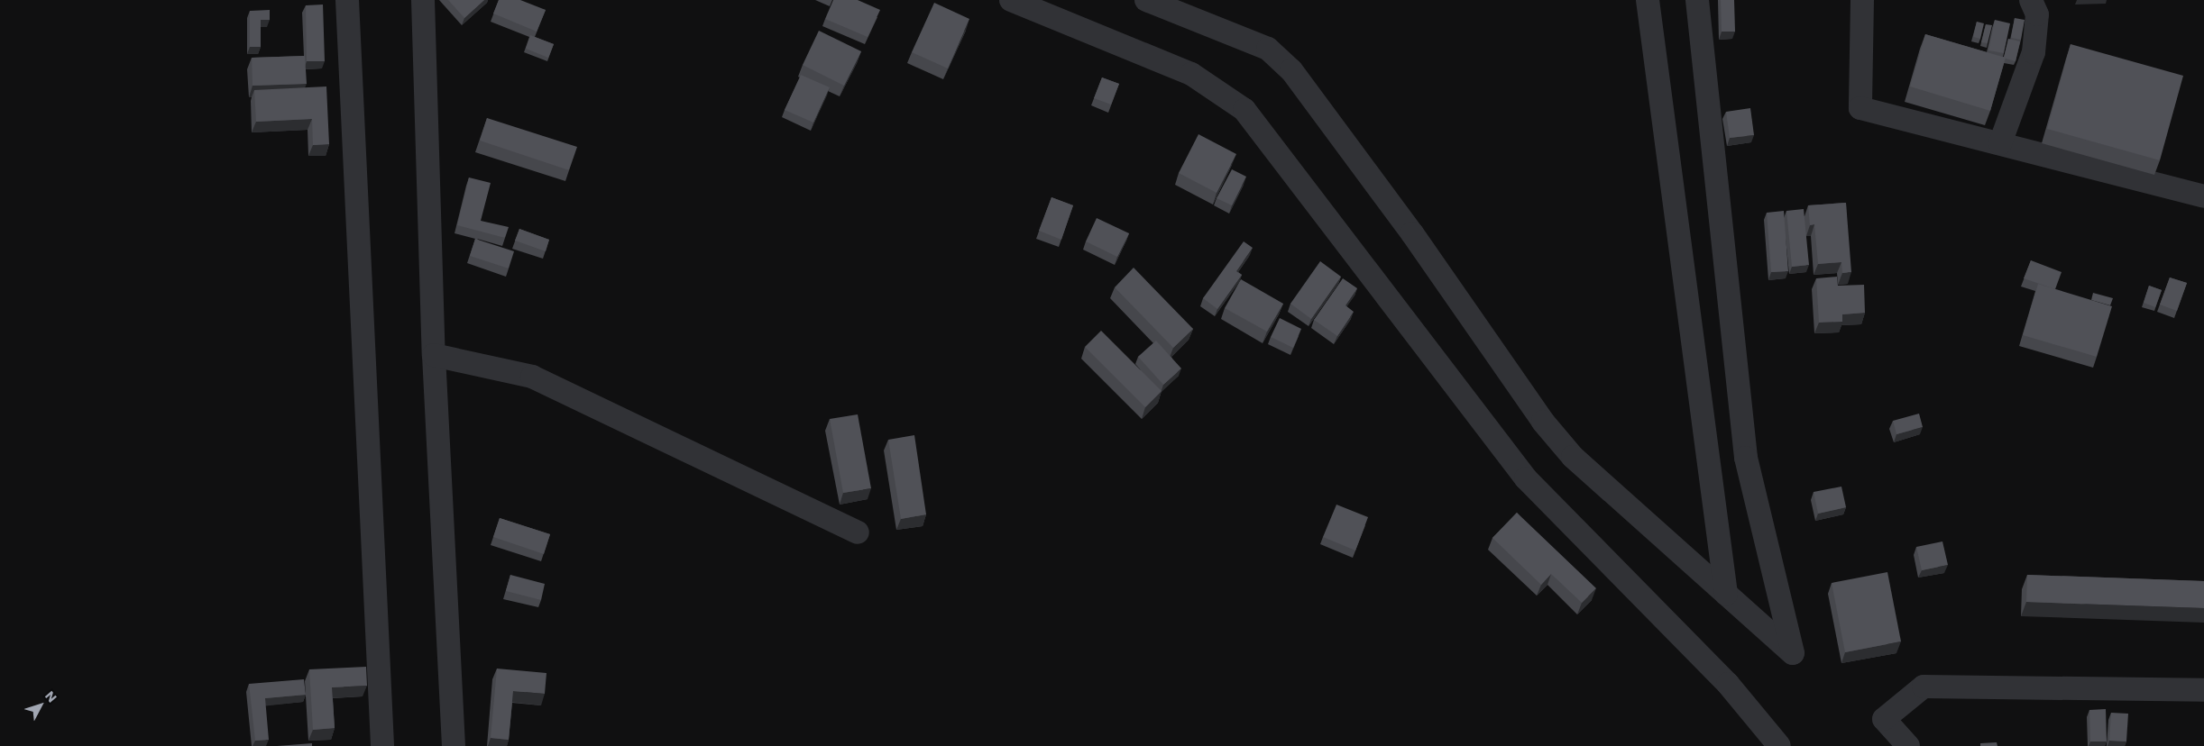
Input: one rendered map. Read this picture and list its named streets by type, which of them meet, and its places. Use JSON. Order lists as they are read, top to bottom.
{
  "north": "top right"
}
